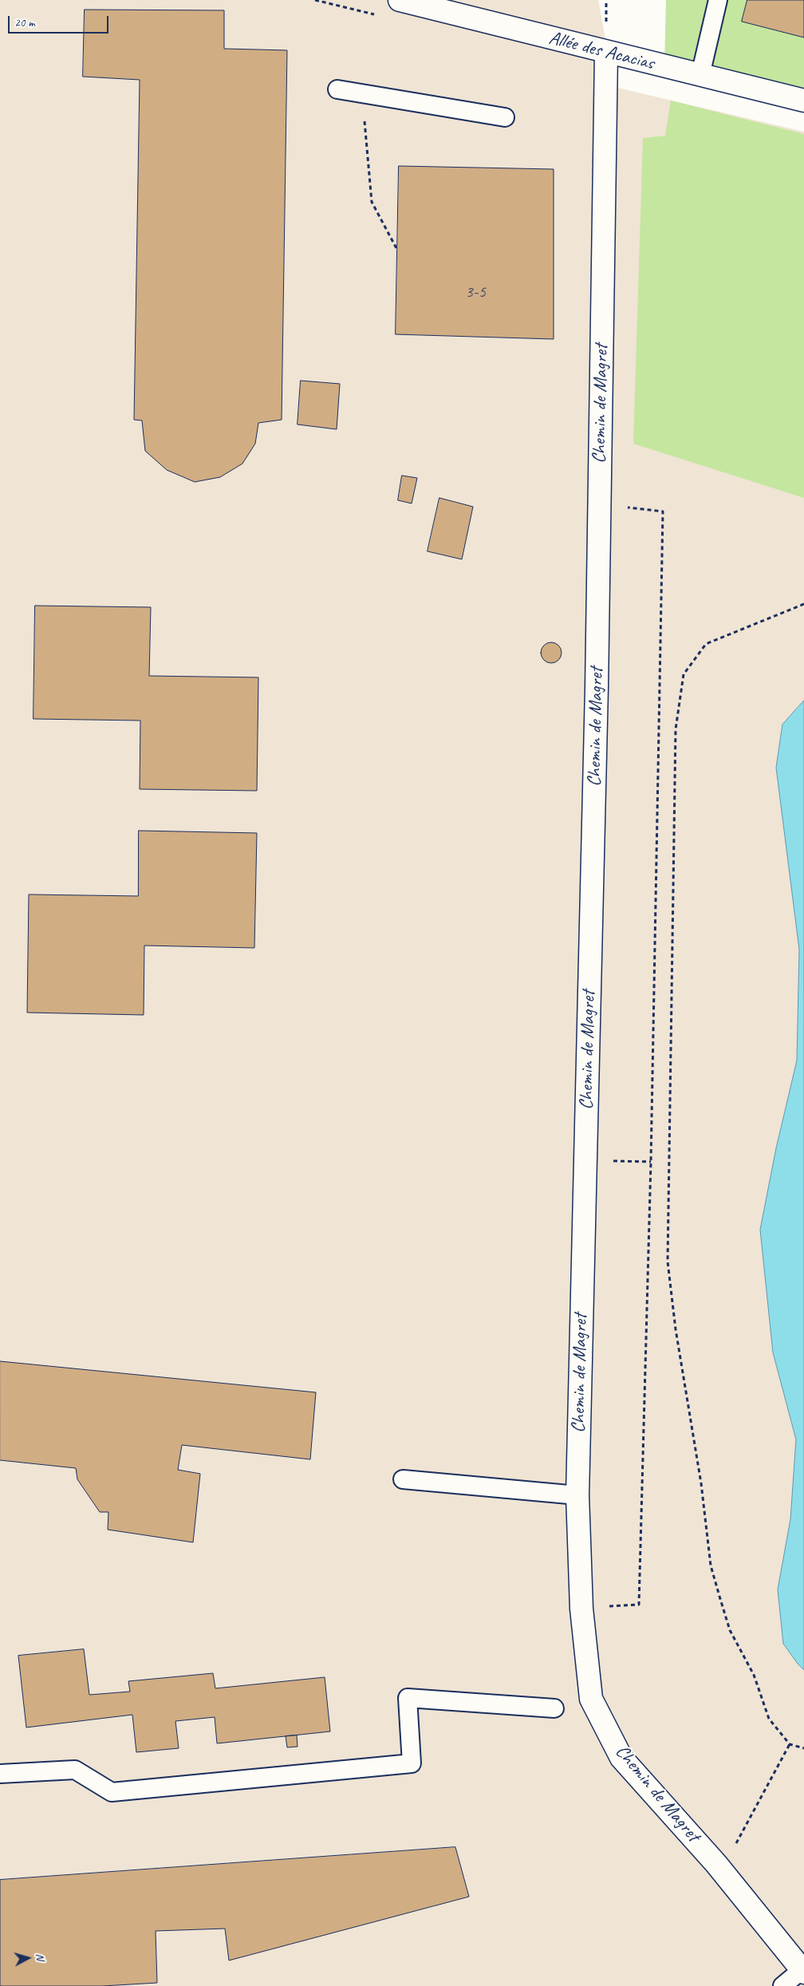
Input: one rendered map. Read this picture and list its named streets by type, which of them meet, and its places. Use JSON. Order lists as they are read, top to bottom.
{
  "streets": {
    "street": ["Allée des Acacias", "Chemin de Magret"]
  },
  "crossings": [
    ["Allée des Acacias", "Chemin de Magret"]
  ],
  "house_numbers": ["3-5"],
  "scale_bar": "20 m",
  "north": "right"
}
